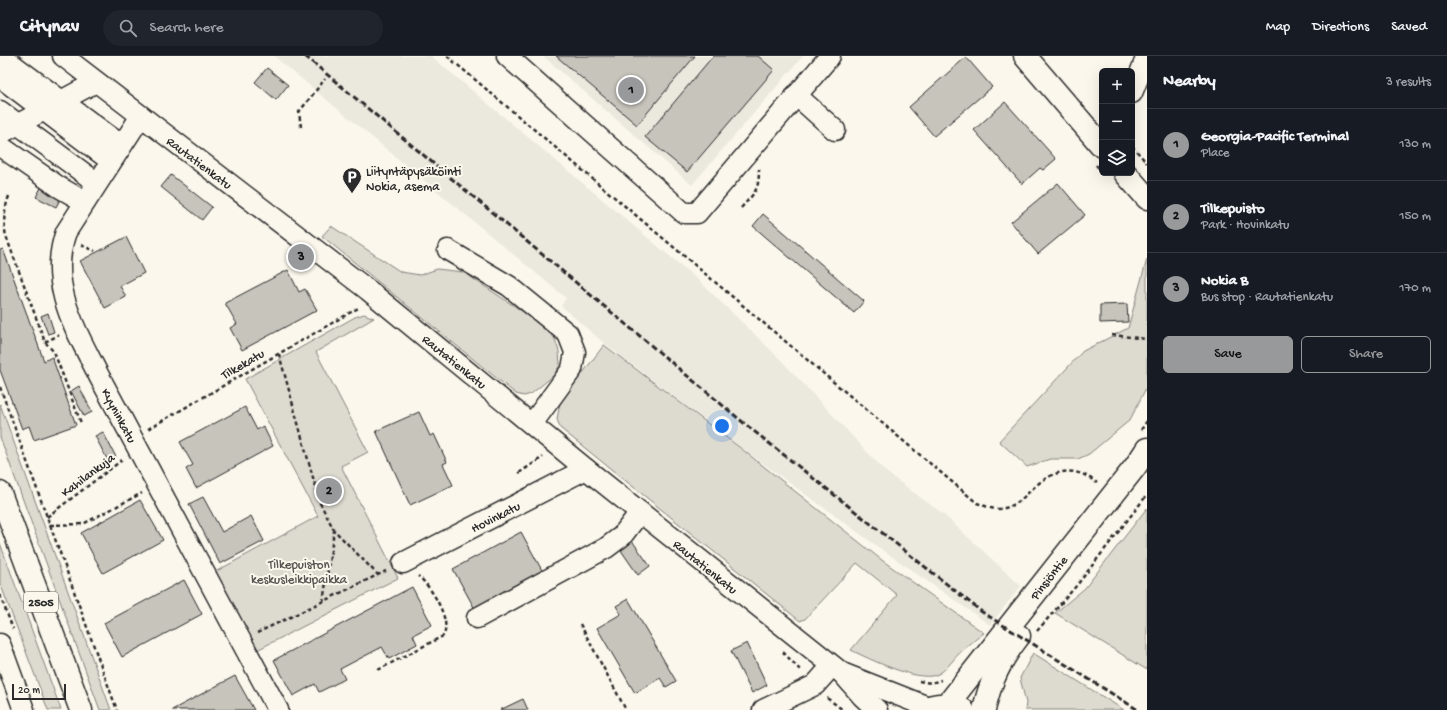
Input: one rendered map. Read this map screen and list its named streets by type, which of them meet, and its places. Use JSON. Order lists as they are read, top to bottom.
{
  "streets": {
    "main road": ["Pinsiöntie", "2505"],
    "street": ["Rautatienkatu", "Kyyninkatu", "Hovinkatu"],
    "path": ["Tilkekatu", "Kahilankuja"]
  },
  "crossings": [
    ["Rautatienkatu", "Kyyninkatu"],
    ["Rautatienkatu", "Hovinkatu"],
    ["Rautatienkatu", "Pinsiöntie"],
    ["Tilkekatu", "Kyyninkatu"],
    ["Tilkekatu", "Kahilankuja"],
    ["Kyyninkatu", "Kahilankuja"]
  ],
  "parks": ["Tilkepuiston keskusleikkipaikka"],
  "places": {
    "parking": ["Liityntäpysäköinti Nokia, asema"]
  },
  "scale_bar": "20 m",
  "page": {
    "header": "Citynav",
    "search": "Search here",
    "nav": ["Map", "Directions", "Saved"],
    "heading": ["Nearby", "3 results"],
    "map_buttons": ["+", "−"],
    "pins": ["1", "3", "2"],
    "list": [
      {
        "mark": "1",
        "name": "Georgia-Pacific Terminal",
        "note": "Place",
        "value": "130 m"
      },
      {
        "mark": "2",
        "name": "Tilkepuisto",
        "note": "Park · Hovinkatu",
        "value": "150 m"
      },
      {
        "mark": "3",
        "name": "Nokia B",
        "note": "Bus stop · Rautatienkatu",
        "value": "170 m"
      }
    ],
    "buttons": ["Save", "Share"],
    "scale": "20 m"
  }
}
